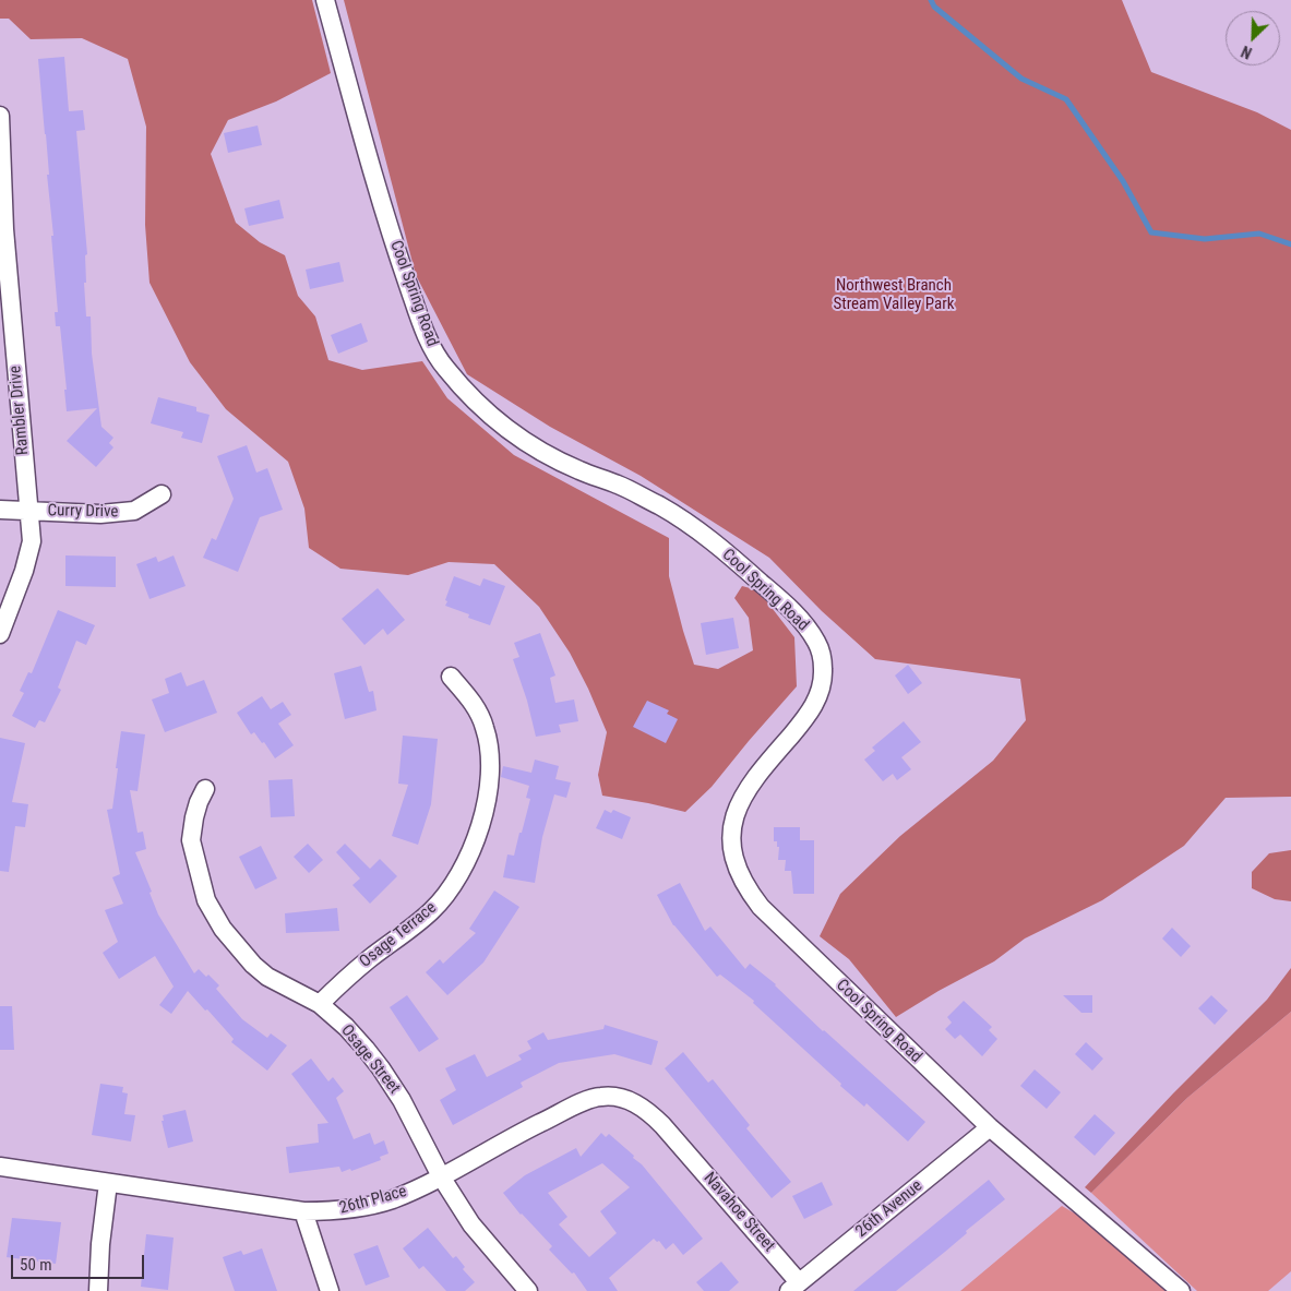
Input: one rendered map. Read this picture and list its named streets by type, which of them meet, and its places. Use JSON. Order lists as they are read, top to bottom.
{
  "streets": {
    "street": [
      "Cool Spring Road",
      "Rambler Drive",
      "Curry Drive",
      "Osage Terrace",
      "Osage Street",
      "26th Place",
      "26th Avenue",
      "Navahoe Street"
    ]
  },
  "crossings": [
    ["Cool Spring Road", "26th Avenue"],
    ["Rambler Drive", "Curry Drive"],
    ["Osage Terrace", "Osage Street"],
    ["Osage Street", "26th Place"],
    ["26th Place", "Navahoe Street"],
    ["26th Avenue", "Navahoe Street"]
  ],
  "parks": ["Northwest Branch Stream Valley Park"],
  "scale_bar": "50 m",
  "north": "bottom left"
}
